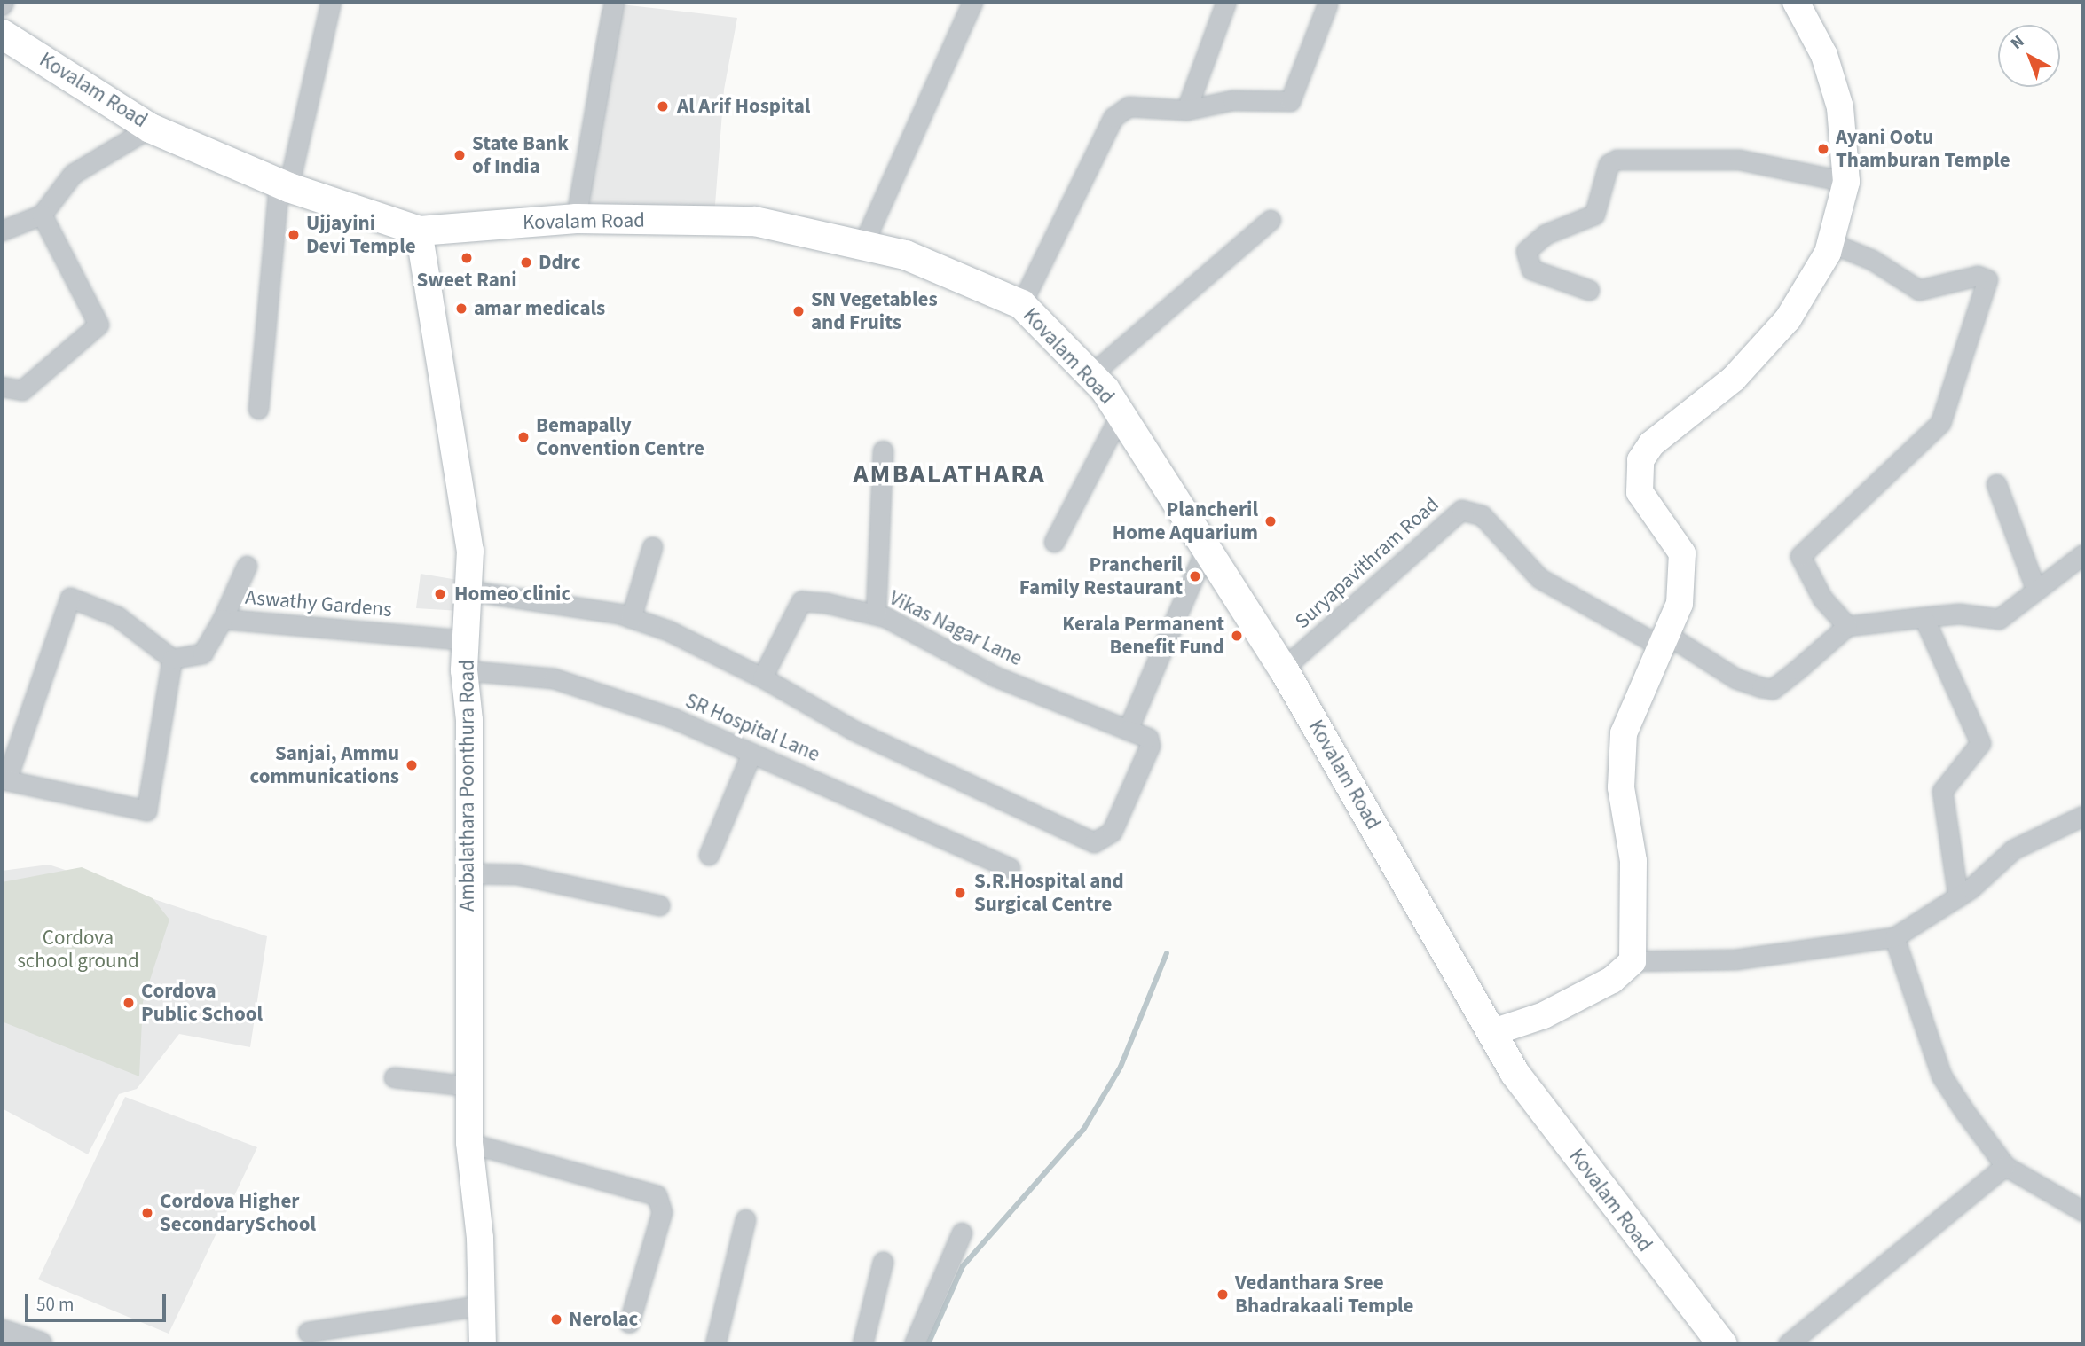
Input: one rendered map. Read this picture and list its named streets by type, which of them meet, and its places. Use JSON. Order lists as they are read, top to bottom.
{
  "streets": {
    "main road": ["Kovalam Road", "Ambalathara Poonthura Road"],
    "street": [
      "Suryapavithram Road",
      "Aswathy Gardens",
      "Vikas Nagar Lane",
      "SR Hospital Lane"
    ]
  },
  "crossings": [
    ["Kovalam Road", "Suryapavithram Road"],
    ["Kovalam Road", "Ambalathara Poonthura Road"],
    ["Aswathy Gardens", "Ambalathara Poonthura Road"],
    ["SR Hospital Lane", "Ambalathara Poonthura Road"]
  ],
  "districts": ["AMBALATHARA"],
  "parks": ["Cordova school ground"],
  "places": [
    "Al Arif Hospital",
    "Ayani Ootu Thamburan Temple",
    "State Bank of India",
    "Ujjayini Devi Temple",
    "Sweet Rani",
    "Ddrc",
    "amar medicals",
    "SN Vegetables and Fruits",
    "Bemapally Convention Centre",
    "Plancheril Home Aquarium",
    "Prancheril Family Restaurant",
    "Homeo clinic",
    "Kerala Permanent Benefit Fund",
    "Sanjai, Ammu communications",
    "S.R.Hospital and Surgical Centre",
    "Cordova Public School",
    "Cordova Higher SecondarySchool",
    "Vedanthara Sree Bhadrakaali Temple",
    "Nerolac"
  ],
  "scale_bar": "50 m",
  "north": "top left"
}
